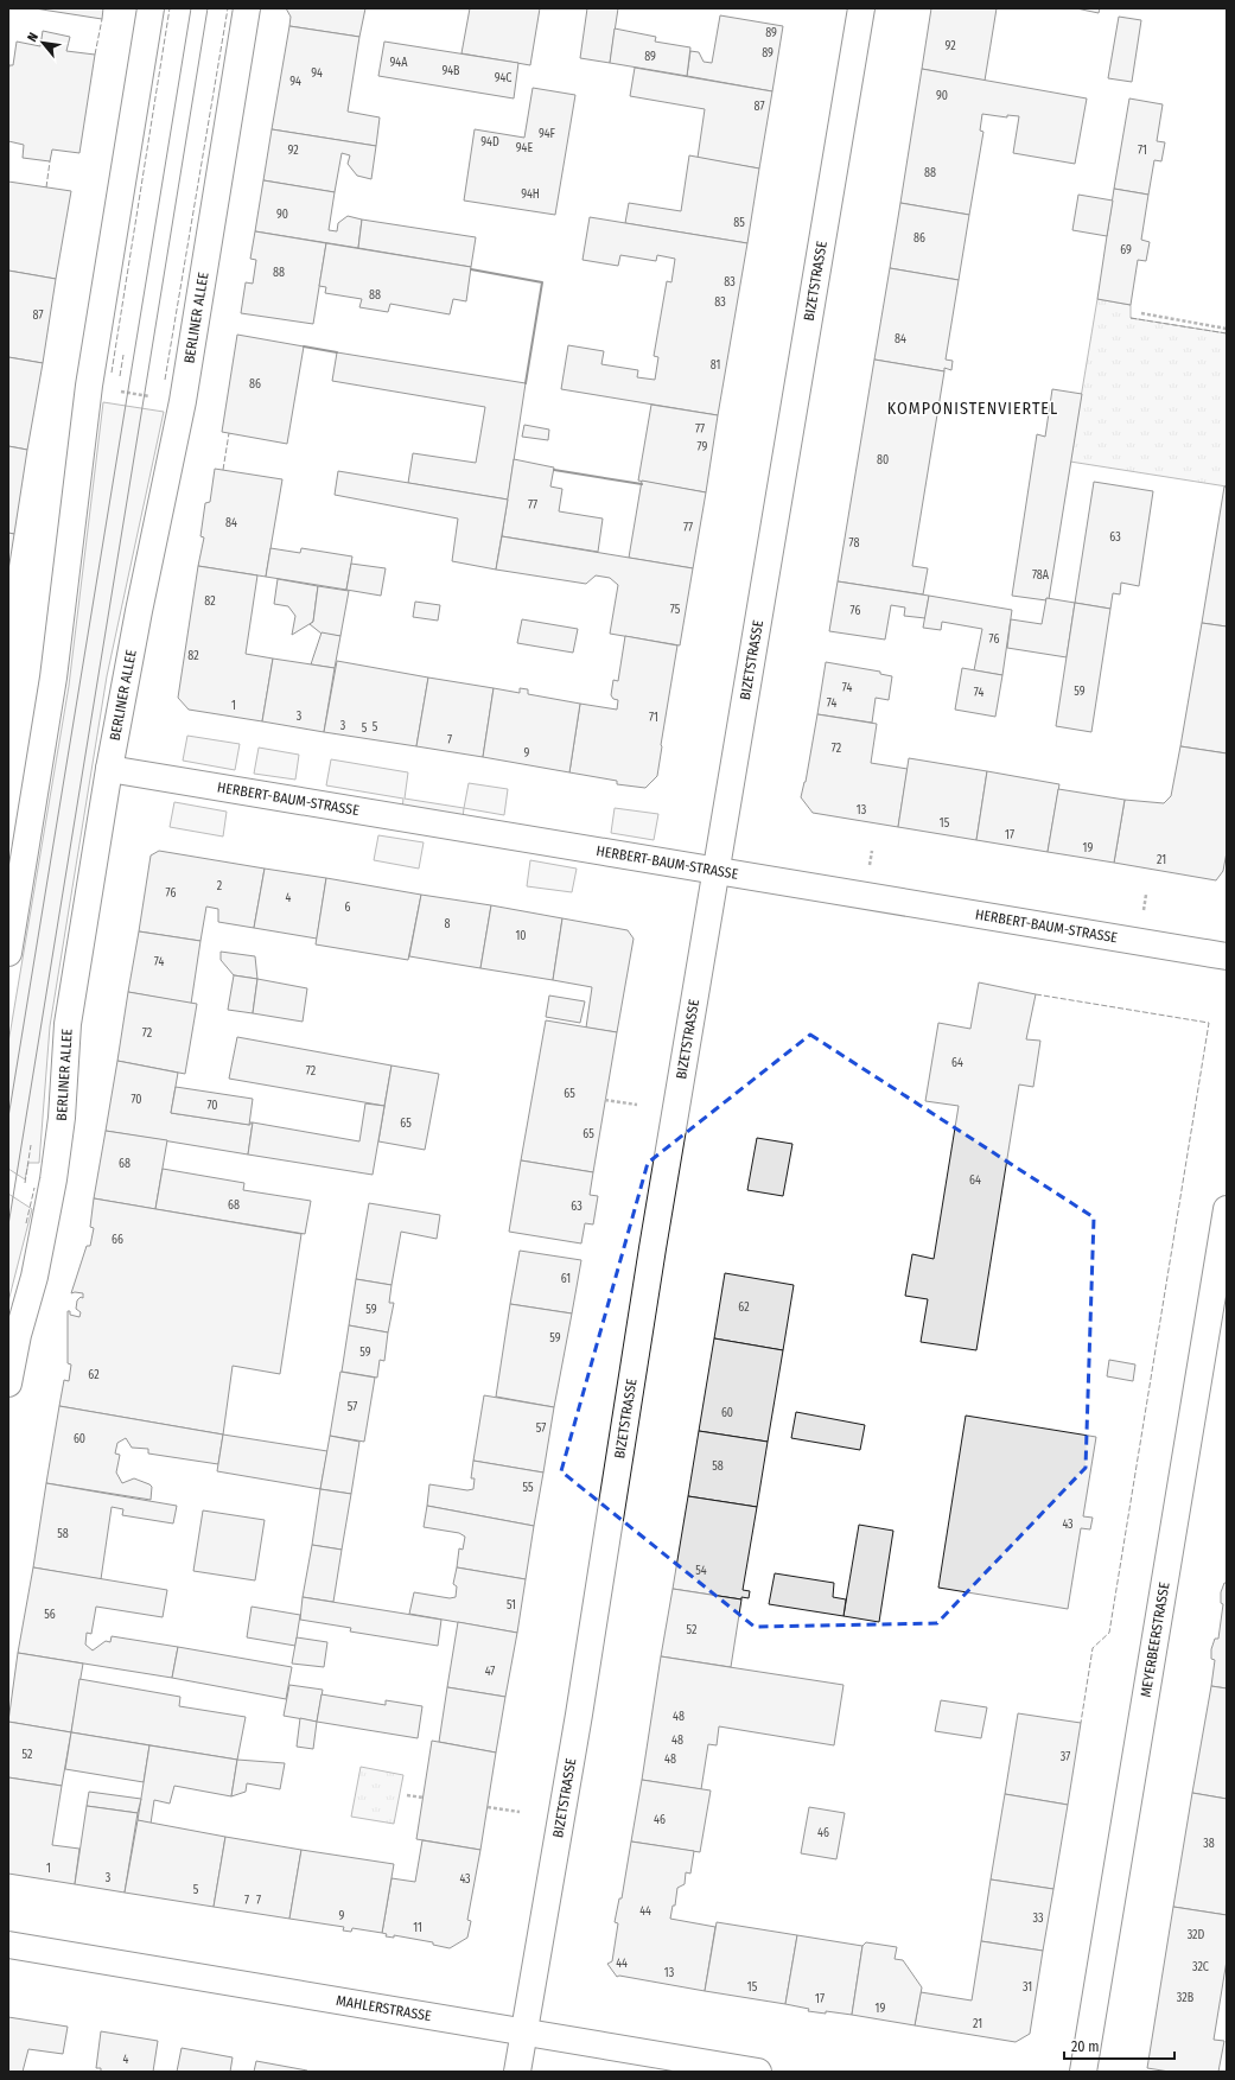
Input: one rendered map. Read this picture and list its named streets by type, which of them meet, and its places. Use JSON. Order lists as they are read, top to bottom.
{
  "streets": {
    "street": [
      "BIZETSTRASSE",
      "BERLINER ALLEE",
      "HERBERT-BAUM-STRASSE",
      "MEYERBEERSTRASSE",
      "MAHLERSTRASSE"
    ]
  },
  "crossings": [
    ["BIZETSTRASSE", "HERBERT-BAUM-STRASSE"],
    ["BIZETSTRASSE", "MAHLERSTRASSE"],
    ["BERLINER ALLEE", "HERBERT-BAUM-STRASSE"]
  ],
  "districts": ["KOMPONISTENVIERTEL"],
  "house_numbers": [
    "89",
    "92",
    "89",
    "89",
    "94A",
    "94B",
    "94",
    "94C",
    "94",
    "90",
    "87",
    "94F",
    "94D",
    "94E",
    "92",
    "71",
    "88",
    "94H",
    "90",
    "85",
    "86",
    "69",
    "88",
    "83",
    "88",
    "83",
    "87",
    "84",
    "81",
    "86",
    "77",
    "79",
    "80",
    "77",
    "84",
    "77",
    "63",
    "78",
    "78A",
    "82",
    "75",
    "76",
    "76",
    "82",
    "74",
    "59",
    "74",
    "74",
    "1",
    "3",
    "71",
    "3",
    "5",
    "5",
    "7",
    "72",
    "9",
    "13",
    "15",
    "17",
    "19",
    "21",
    "2",
    "76",
    "4",
    "6",
    "8",
    "10",
    "74",
    "72",
    "64",
    "72",
    "65",
    "70",
    "70",
    "65",
    "65",
    "68",
    "64",
    "68",
    "63",
    "66",
    "61",
    "62",
    "59",
    "59",
    "59",
    "62",
    "57",
    "60",
    "57",
    "60",
    "58",
    "55",
    "43",
    "58",
    "54",
    "51",
    "56",
    "52",
    "47",
    "48",
    "48",
    "52",
    "37",
    "48",
    "46",
    "46",
    "38",
    "1",
    "3",
    "43",
    "5",
    "7",
    "7",
    "44",
    "9",
    "33",
    "11",
    "32D",
    "44",
    "32C",
    "13",
    "15",
    "31",
    "32B",
    "17",
    "19",
    "21",
    "4"
  ],
  "scale_bar": "20 m",
  "north": "top left"
}
